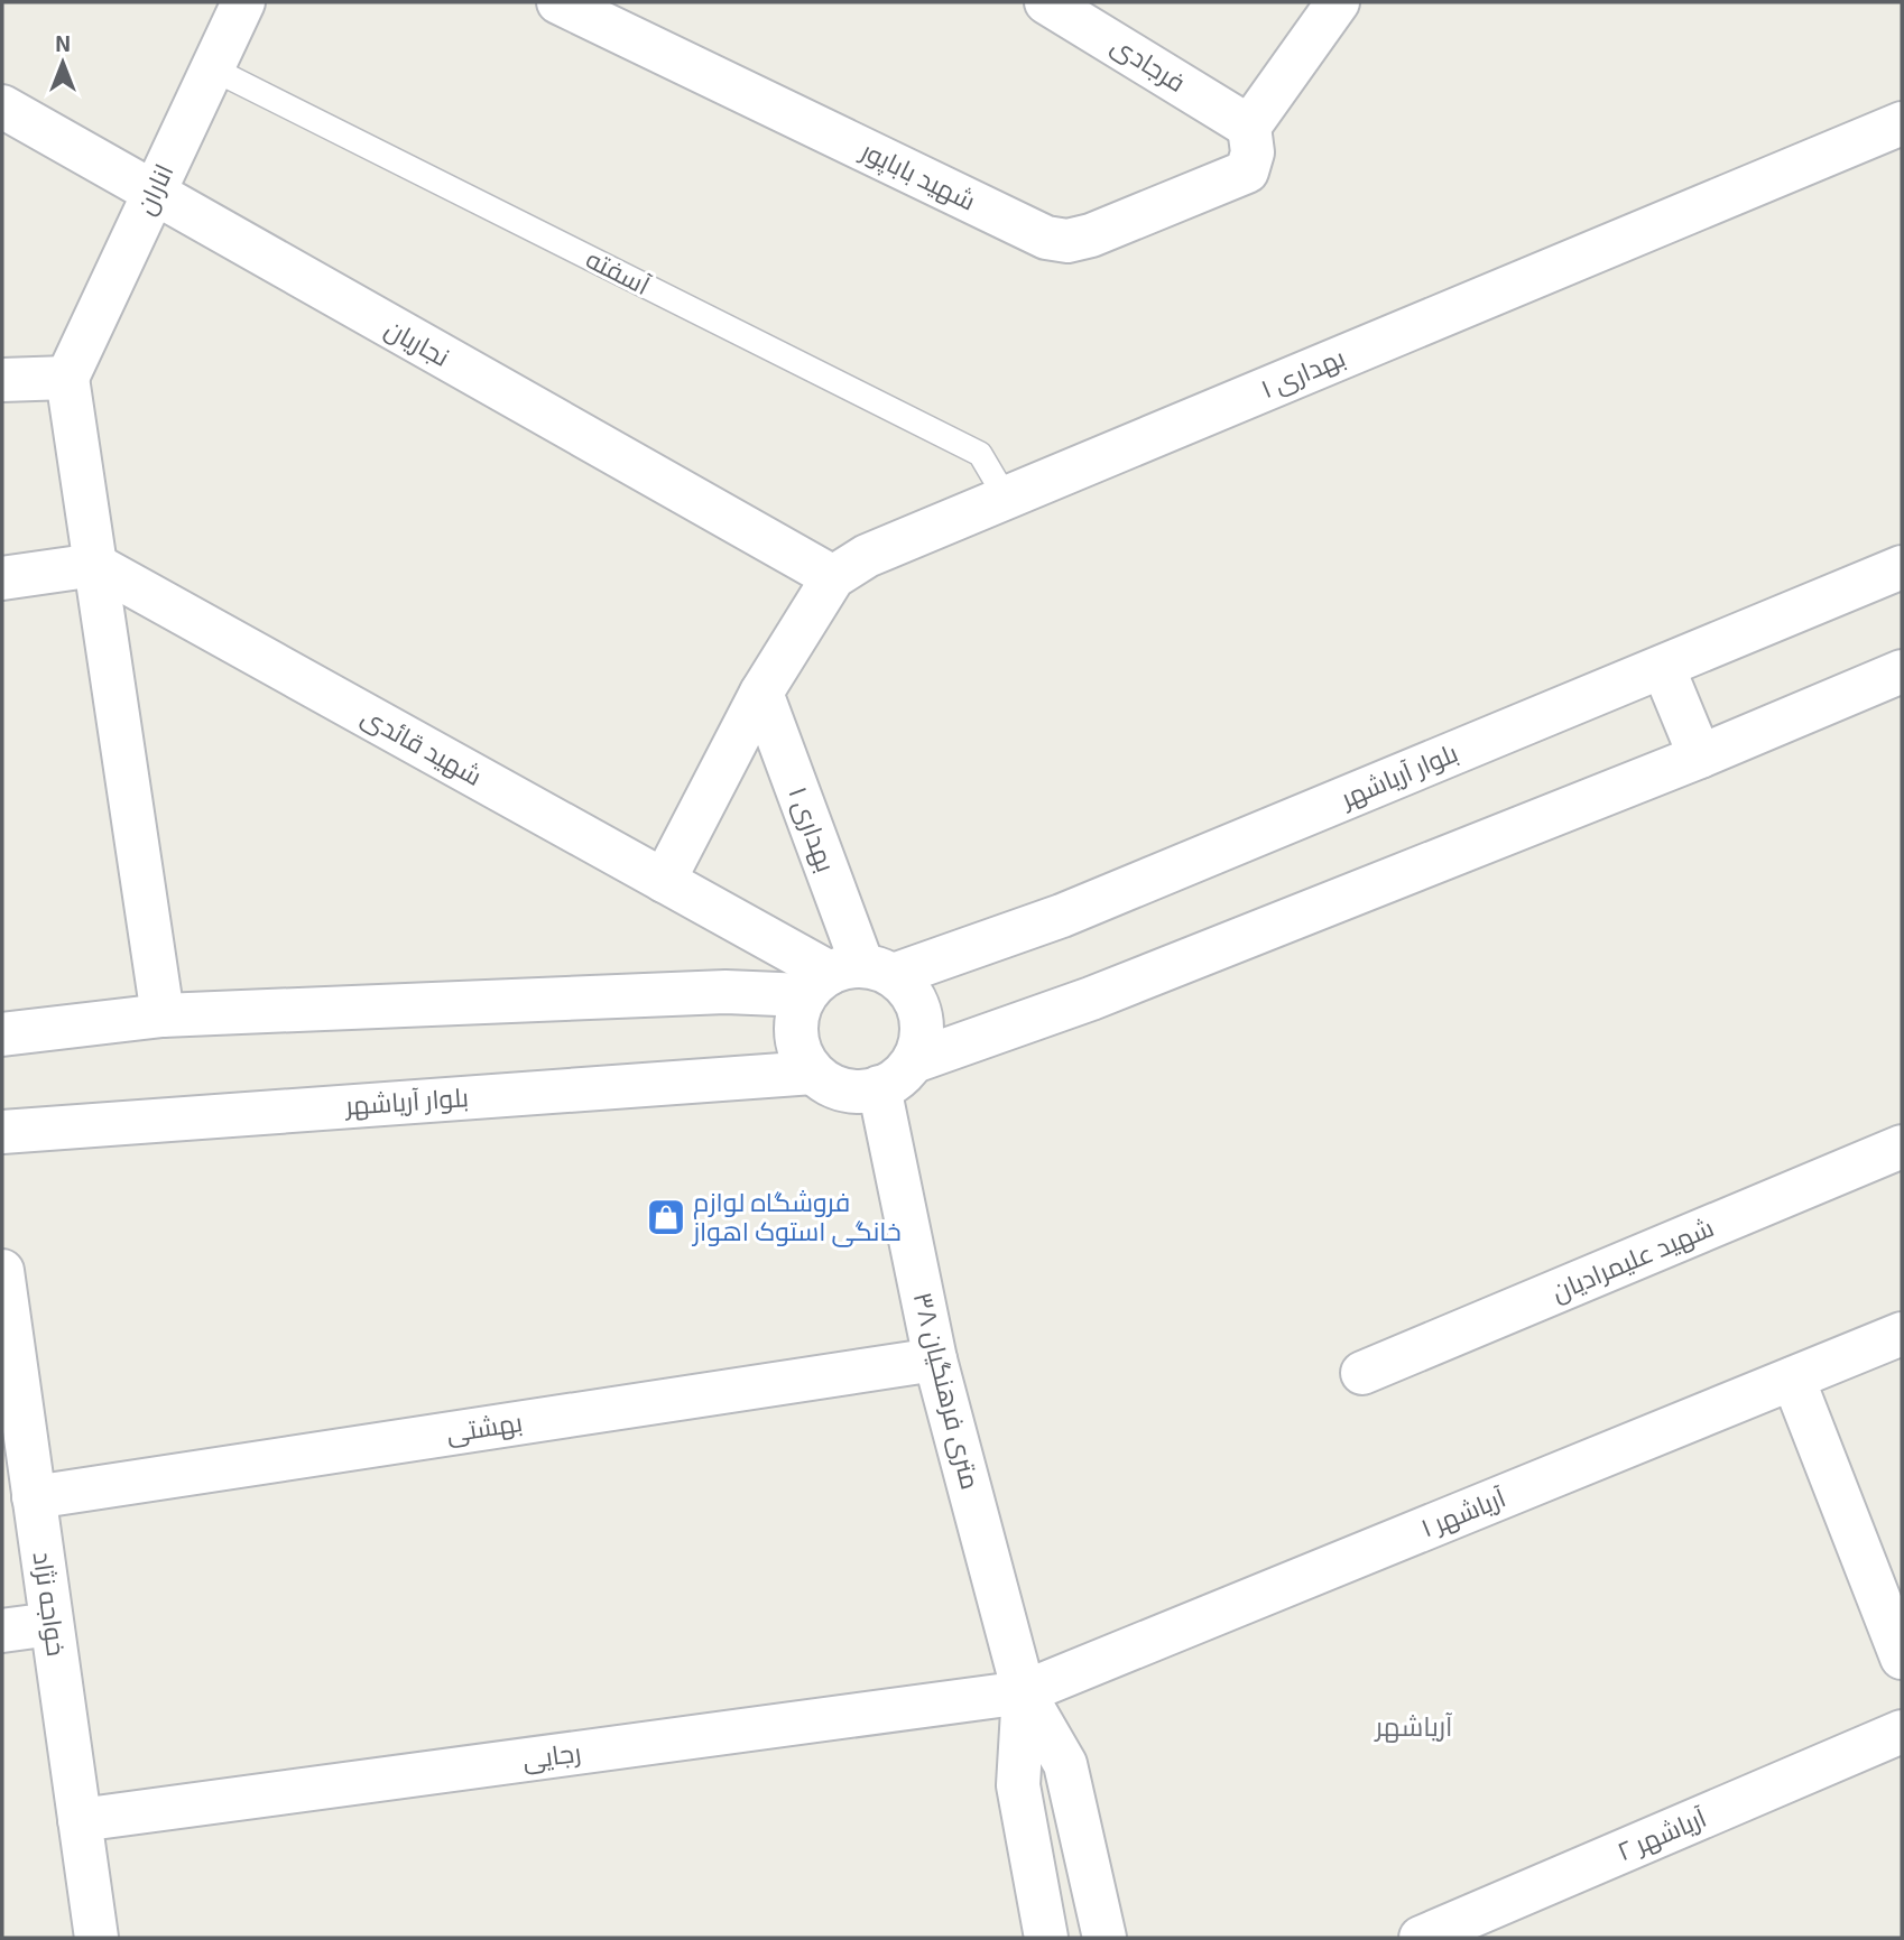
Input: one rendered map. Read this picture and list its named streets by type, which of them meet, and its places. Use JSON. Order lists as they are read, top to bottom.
{
  "streets": {
    "street": [
      "فرجادی",
      "شهید باباپور",
      "اناران",
      "نجاریان",
      "بهداری ۱",
      "شهید قائدی",
      "بلوار آریاشهر",
      "شهید علیمرادیان",
      "۳۸ متری فرهنگیان",
      "بهشتی",
      "آریاشهر ۱",
      "خواجه نژاد",
      "رجایی",
      "آریاشهر ۲"
    ],
    "lane": ["آسفته"]
  },
  "crossings": [
    ["فرجادی", "شهید باباپور"],
    ["اناران", "آسفته"],
    ["اناران", "نجاریان"],
    ["آسفته", "بهداری ۱"],
    ["نجاریان", "بهداری ۱"],
    ["بهداری ۱", "شهید قائدی"],
    ["بهداری ۱", "بلوار آریاشهر"],
    ["بهداری ۱", "۳۸ متری فرهنگیان"],
    ["شهید قائدی", "بلوار آریاشهر"],
    ["شهید قائدی", "۳۸ متری فرهنگیان"],
    ["بلوار آریاشهر", "۳۸ متری فرهنگیان"],
    ["۳۸ متری فرهنگیان", "بهشتی"],
    ["۳۸ متری فرهنگیان", "آریاشهر ۱"],
    ["۳۸ متری فرهنگیان", "رجایی"],
    ["بهشتی", "خواجه نژاد"],
    ["آریاشهر ۱", "رجایی"],
    ["خواجه نژاد", "رجایی"]
  ],
  "districts": ["آریاشهر"],
  "places": {
    "shop": ["فروشگاه لوازم خانگی استوک اهواز"]
  },
  "north": "top"
}
